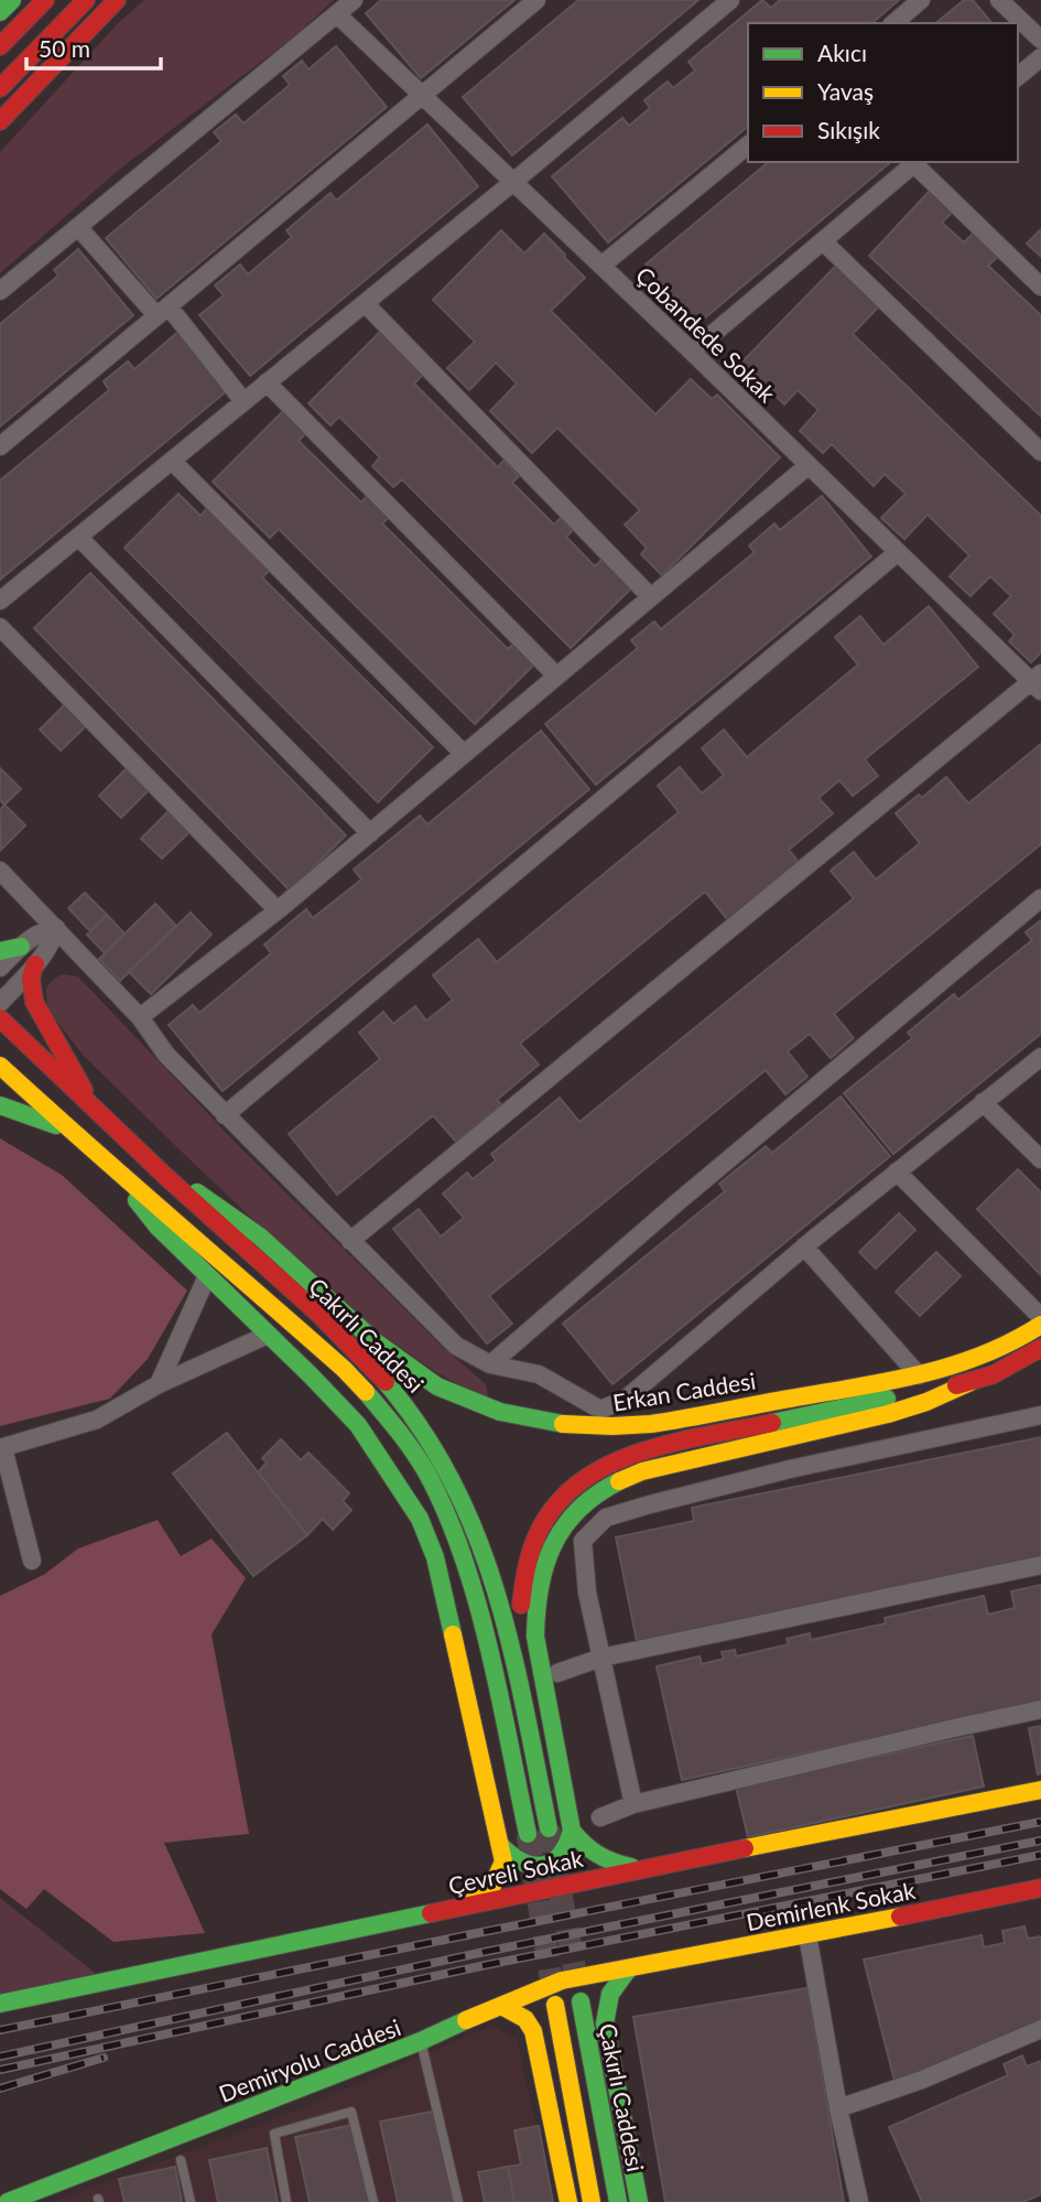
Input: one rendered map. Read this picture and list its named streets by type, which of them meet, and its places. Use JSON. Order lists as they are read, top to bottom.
{
  "streets": {
    "main road": [
      "Çakırlı Caddesi",
      "Erkan Caddesi",
      "Çevreli Sokak",
      "Demirlenk Sokak",
      "Demiryolu Caddesi"
    ],
    "street": ["Çobandede Sokak"]
  },
  "crossings": [
    ["Çakırlı Caddesi", "Erkan Caddesi"],
    ["Demirlenk Sokak", "Demiryolu Caddesi"]
  ],
  "legend": ["Akıcı", "Yavaş", "Sıkışık"],
  "scale_bar": "50 m"
}
